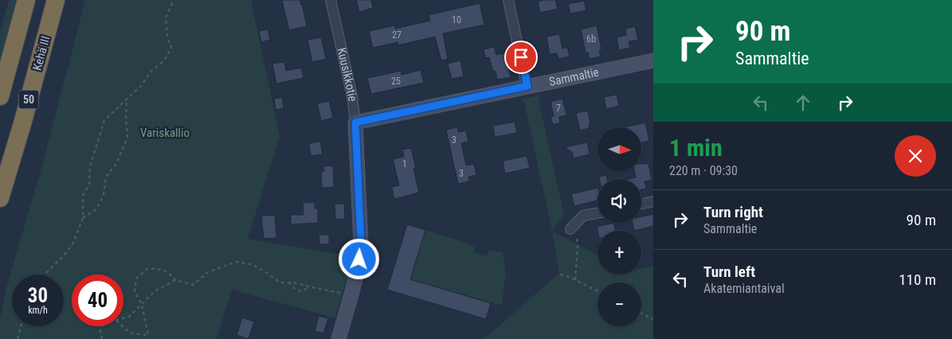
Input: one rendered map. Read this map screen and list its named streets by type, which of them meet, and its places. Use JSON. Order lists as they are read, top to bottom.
{
  "streets": {
    "highway": ["Kehä III", "50"],
    "street": ["Kuusikkotie", "Sammaltie"]
  },
  "crossings": [
    ["Kuusikkotie", "Sammaltie"]
  ],
  "parks": ["Variskallio"],
  "house_numbers": [
    "10",
    "27",
    "6b",
    "25",
    "7",
    "3",
    "1",
    "3"
  ],
  "north": "right",
  "page": {
    "turn": ["90 m", "Sammaltie"],
    "heading": ["1 min", "220 m · 09:30"],
    "map_buttons": ["+", "−"],
    "list": [
      {
        "name": "Turn right",
        "note": "Sammaltie",
        "value": "90 m"
      },
      {
        "name": "Turn left",
        "note": "Akatemiantaival",
        "value": "110 m"
      }
    ],
    "speed": "30 km/h",
    "limit": "40"
  }
}
